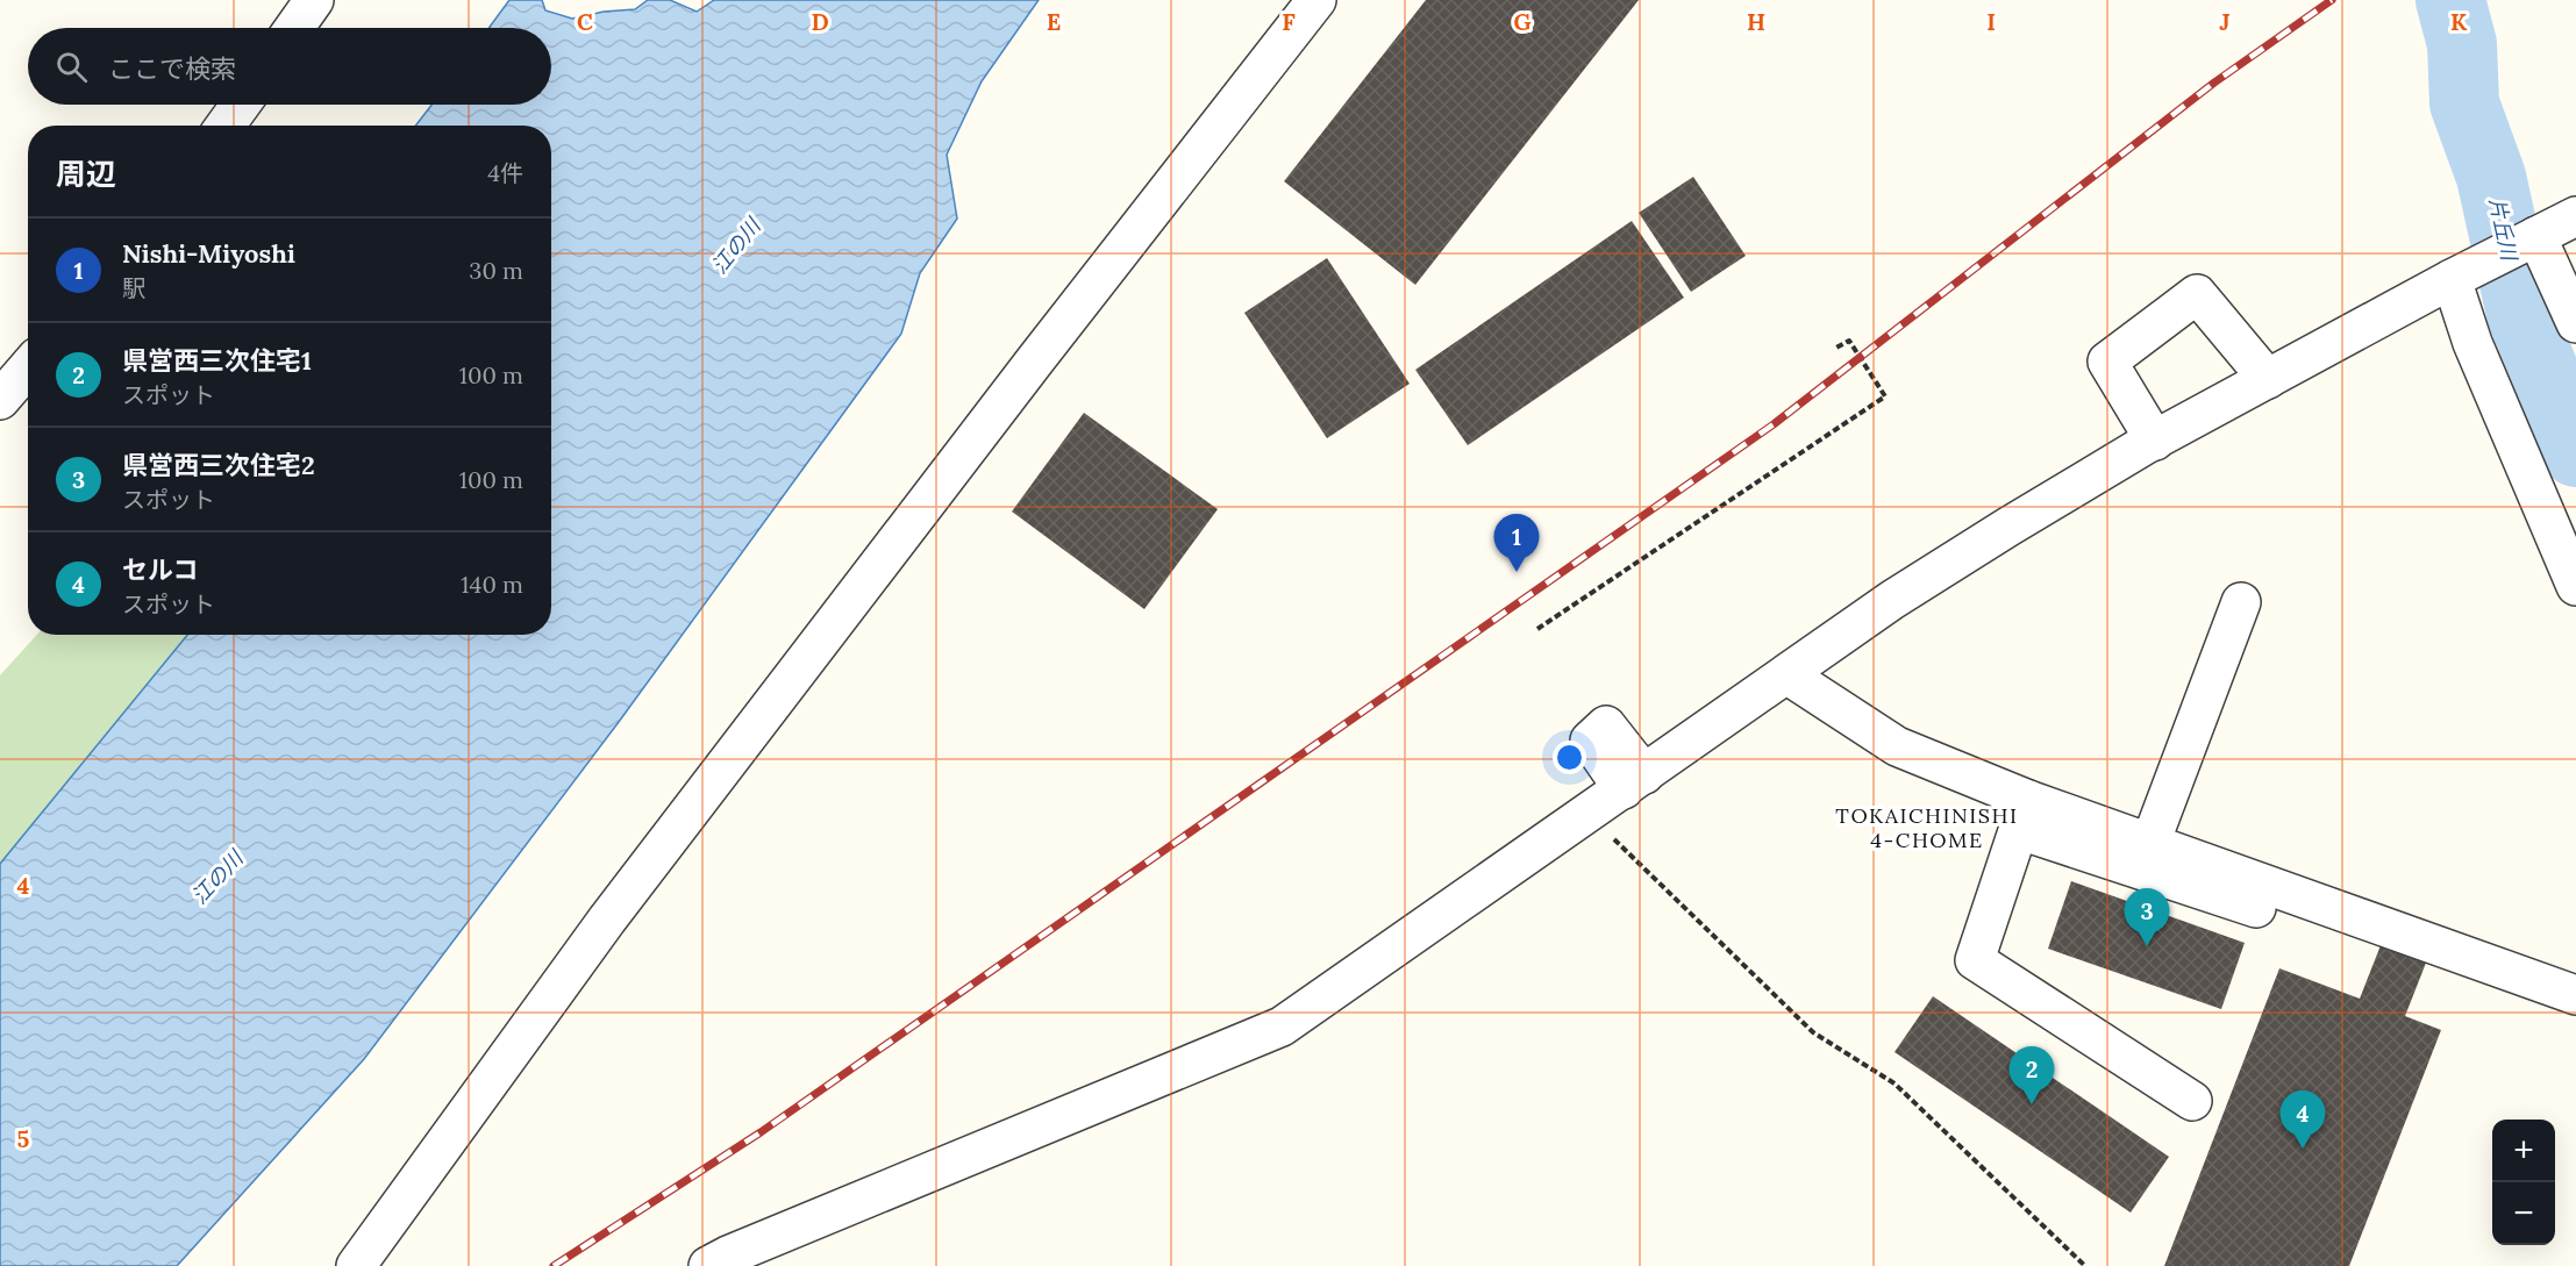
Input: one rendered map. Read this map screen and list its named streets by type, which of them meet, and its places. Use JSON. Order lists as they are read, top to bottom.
{
  "districts": ["TOKAICHINISHI 4-CHOME"],
  "water": ["片丘川", "江の川"],
  "page": {
    "search": "ここで検索",
    "heading": ["周辺", "4件"],
    "list": [
      {
        "mark": "1",
        "name": "Nishi-Miyoshi",
        "note": "駅",
        "value": "30 m"
      },
      {
        "mark": "2",
        "name": "県営西三次住宅1",
        "note": "スポット",
        "value": "100 m"
      },
      {
        "mark": "3",
        "name": "県営西三次住宅2",
        "note": "スポット",
        "value": "100 m"
      },
      {
        "mark": "4",
        "name": "セルコ",
        "note": "スポット",
        "value": "140 m"
      }
    ],
    "pins": [
      "1",
      "3",
      "2",
      "4"
    ],
    "map_buttons": ["+", "−"]
  },
  "grid": {
    "columns": [
      "C",
      "D",
      "E",
      "F",
      "G",
      "H",
      "I",
      "J",
      "K"
    ],
    "rows": ["4", "5"]
  }
}
